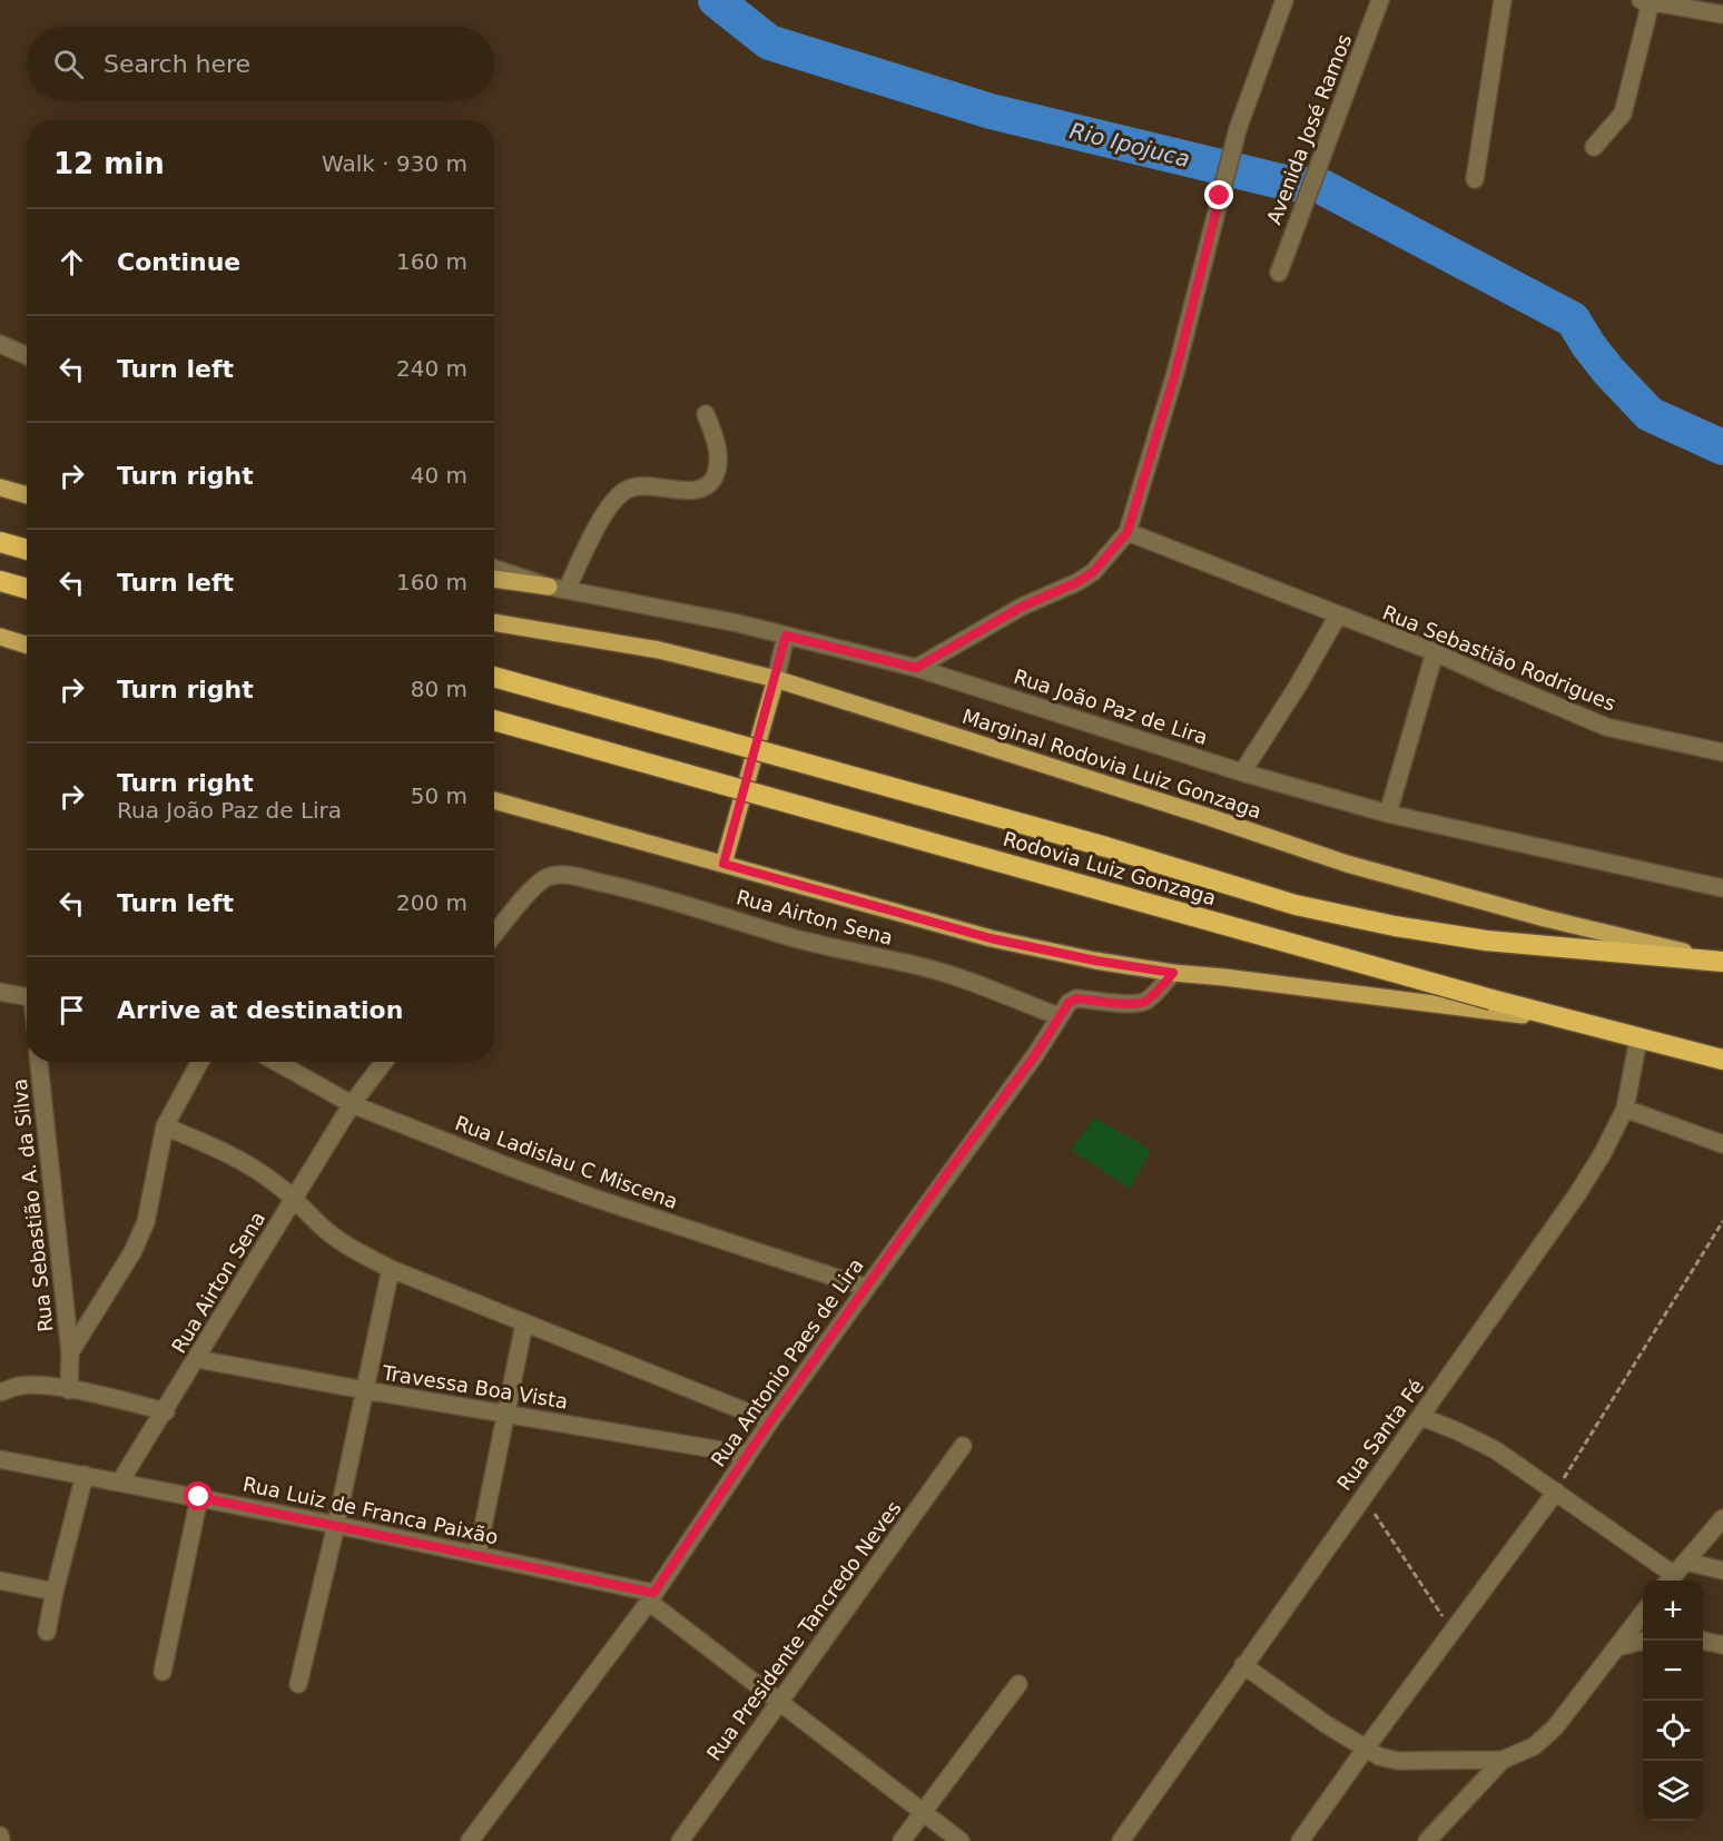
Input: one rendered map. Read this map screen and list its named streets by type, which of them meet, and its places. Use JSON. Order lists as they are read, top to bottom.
{
  "streets": {
    "highway": ["Rodovia Luiz Gonzaga"],
    "main road": ["Marginal Rodovia Luiz Gonzaga"],
    "street": [
      "Avenida José Ramos",
      "Rua Sebastião Rodrigues",
      "Rua João Paz de Lira",
      "Rua Airton Sena",
      "Rua Ladislau C Miscena",
      "Rua Sebastião A. da Silva",
      "Rua Antonio Paes de Lira",
      "Travessa Boa Vista",
      "Rua Santa Fé",
      "Rua Luiz de Franca Paixão",
      "Rua Presidente Tancredo Neves"
    ]
  },
  "crossings": [
    ["Marginal Rodovia Luiz Gonzaga", "Rodovia Luiz Gonzaga"],
    ["Rodovia Luiz Gonzaga", "Rua Santa Fé"],
    ["Rua Airton Sena", "Rua Ladislau C Miscena"],
    ["Rua Airton Sena", "Rua Antonio Paes de Lira"],
    ["Rua Airton Sena", "Travessa Boa Vista"],
    ["Rua Airton Sena", "Rua Luiz de Franca Paixão"],
    ["Rua Ladislau C Miscena", "Rua Antonio Paes de Lira"],
    ["Rua Antonio Paes de Lira", "Travessa Boa Vista"],
    ["Rua Antonio Paes de Lira", "Rua Luiz de Franca Paixão"],
    ["Rua Luiz de Franca Paixão", "Rua Presidente Tancredo Neves"]
  ],
  "water": ["Rio Ipojuca"],
  "page": {
    "search": "Search here",
    "heading": ["12 min", "Walk · 930 m"],
    "list": [
      ["Continue", "160 m"],
      ["Turn left", "240 m"],
      ["Turn right", "40 m"],
      ["Turn left", "160 m"],
      ["Turn right", "80 m"],
      ["Turn right", "Rua João Paz de Lira", "50 m"],
      ["Turn left", "200 m"],
      "Arrive at destination"
    ],
    "map_buttons": ["+", "−"]
  }
}
